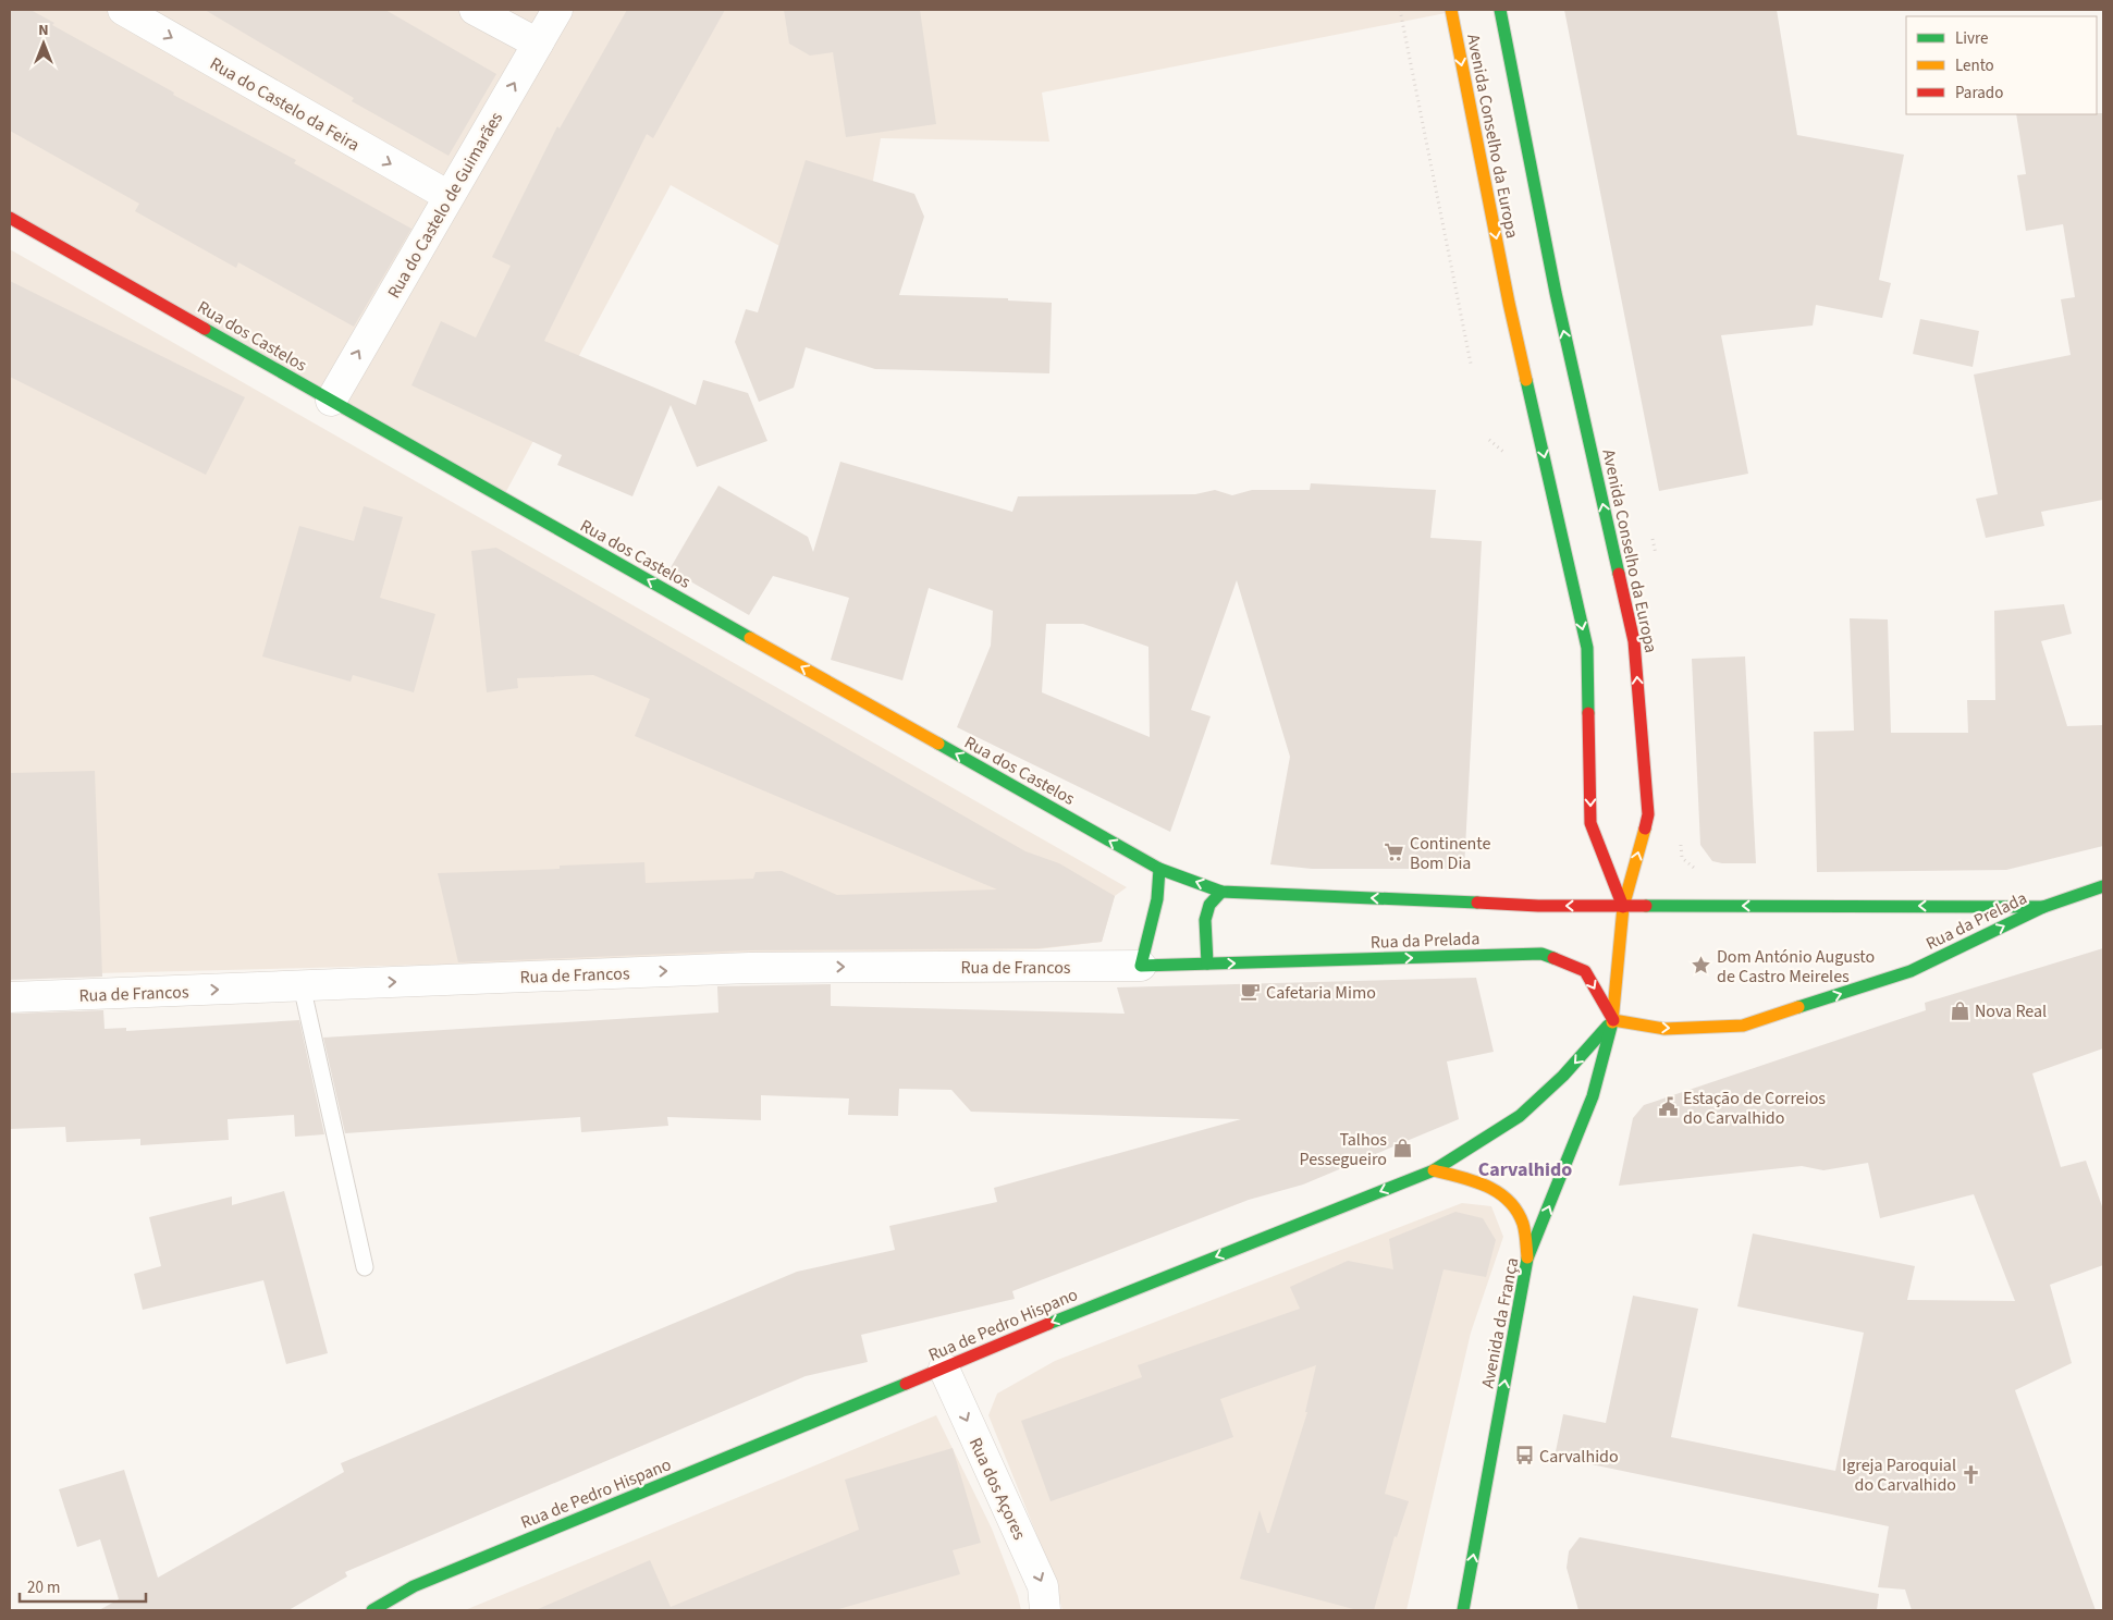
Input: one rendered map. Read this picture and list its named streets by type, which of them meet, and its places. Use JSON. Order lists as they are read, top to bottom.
{
  "streets": {
    "main road": [
      "Avenida Conselho da Europa",
      "Rua dos Castelos",
      "Rua da Prelada",
      "Avenida da França",
      "Rua de Pedro Hispano"
    ],
    "street": [
      "Rua do Castelo da Feira",
      "Rua do Castelo de Guimarães",
      "Rua de Francos",
      "Rua dos Açores"
    ]
  },
  "crossings": [
    ["Rua do Castelo da Feira", "Rua do Castelo de Guimarães"],
    ["Avenida Conselho da Europa", "Rua da Prelada"],
    ["Rua do Castelo de Guimarães", "Rua dos Castelos"],
    ["Rua dos Castelos", "Rua da Prelada"],
    ["Rua da Prelada", "Rua de Francos"],
    ["Rua da Prelada", "Avenida da França"],
    ["Rua da Prelada", "Rua de Pedro Hispano"],
    ["Avenida da França", "Rua de Pedro Hispano"],
    ["Rua de Pedro Hispano", "Rua dos Açores"]
  ],
  "one_way": [
    "Rua do Castelo da Feira",
    "Rua do Castelo de Guimarães",
    "Rua dos Castelos",
    "Rua de Francos",
    "Avenida da França",
    "Rua de Pedro Hispano",
    "Rua dos Açores"
  ],
  "districts": ["Carvalhido"],
  "places": {
    "supermarket": ["Continente Bom Dia"],
    "place": ["Dom António Augusto de Castro Meireles"],
    "cafe": ["Cafetaria Mimo"],
    "shop": ["Nova Real", "Talhos Pessegueiro"],
    "public building": ["Estação de Correios do Carvalhido"],
    "bus stop": ["Carvalhido"],
    "church": ["Igreja Paroquial do Carvalhido"]
  },
  "legend": ["Livre", "Lento", "Parado"],
  "scale_bar": "20 m",
  "north": "top"
}
